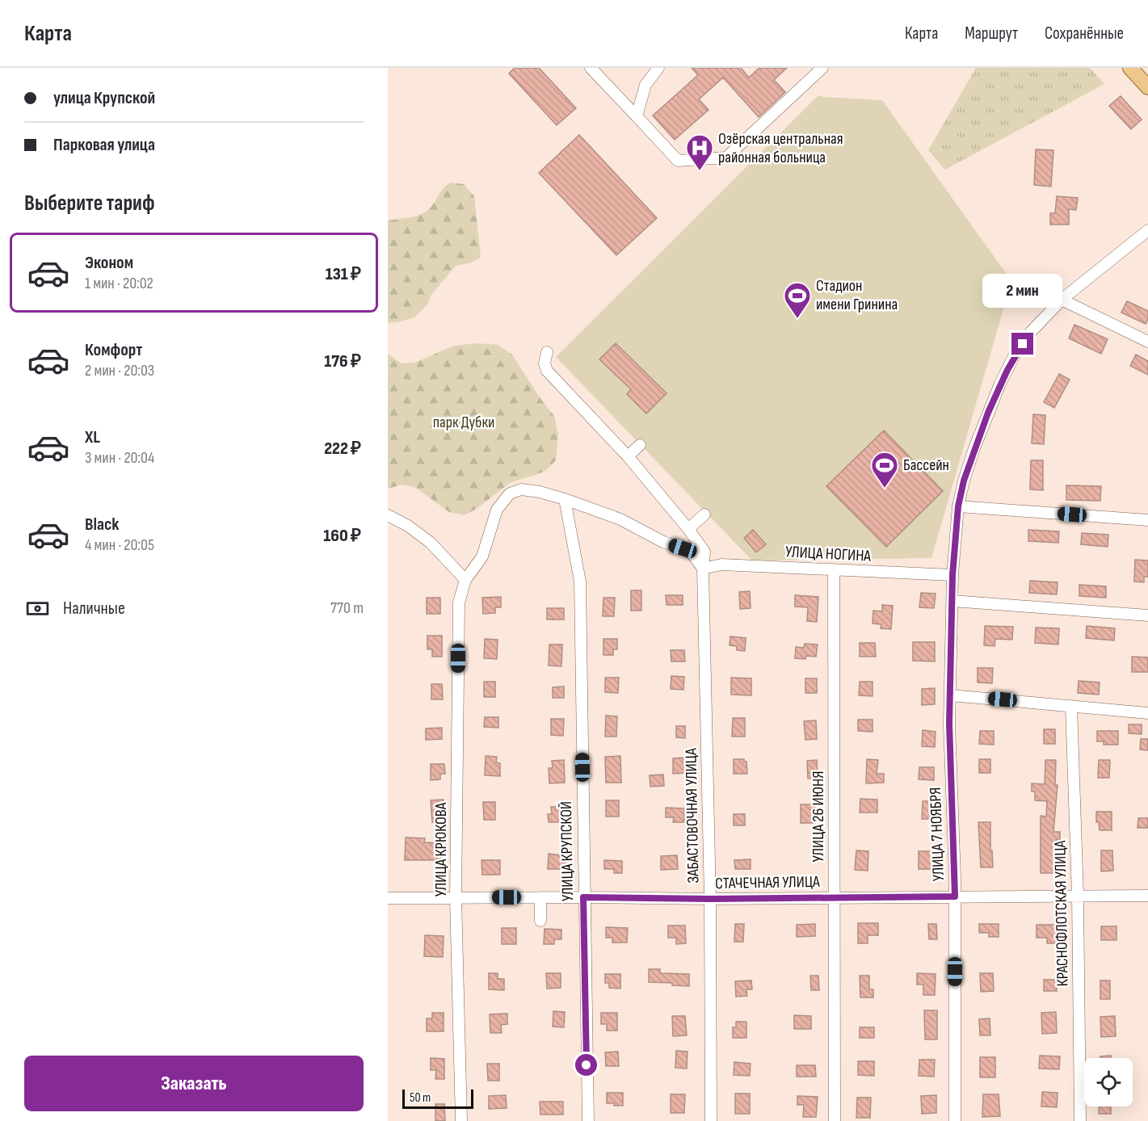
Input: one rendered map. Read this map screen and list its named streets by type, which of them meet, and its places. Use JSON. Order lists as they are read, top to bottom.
{
  "streets": {
    "street": [
      "УЛИЦА НОГИНА",
      "ЗАБАСТОВОЧНАЯ УЛИЦА",
      "УЛИЦА 26 ИЮНЯ",
      "УЛИЦА 7 НОЯБРЯ",
      "УЛИЦА КРЮКОВА",
      "УЛИЦА КРУПСКОЙ",
      "СТАЧЕЧНАЯ УЛИЦА",
      "КРАСНОФЛОТСКАЯ УЛИЦА"
    ]
  },
  "crossings": [
    ["УЛИЦА НОГИНА", "ЗАБАСТОВОЧНАЯ УЛИЦА"],
    ["УЛИЦА НОГИНА", "УЛИЦА 26 ИЮНЯ"],
    ["УЛИЦА НОГИНА", "УЛИЦА 7 НОЯБРЯ"],
    ["ЗАБАСТОВОЧНАЯ УЛИЦА", "СТАЧЕЧНАЯ УЛИЦА"],
    ["УЛИЦА 26 ИЮНЯ", "СТАЧЕЧНАЯ УЛИЦА"],
    ["УЛИЦА 7 НОЯБРЯ", "СТАЧЕЧНАЯ УЛИЦА"],
    ["УЛИЦА КРЮКОВА", "СТАЧЕЧНАЯ УЛИЦА"],
    ["УЛИЦА КРУПСКОЙ", "СТАЧЕЧНАЯ УЛИЦА"],
    ["СТАЧЕЧНАЯ УЛИЦА", "КРАСНОФЛОТСКАЯ УЛИЦА"]
  ],
  "parks": ["парк Дубки"],
  "places": {
    "hospital": ["Озёрская центральная районная больница"],
    "sports": ["Стадион имени Гринина", "Бассейн"]
  },
  "scale_bar": "50 m",
  "page": {
    "header": "Карта",
    "nav": ["Карта", "Маршрут", "Сохранённые"],
    "banner": ["улица Крупской", "Парковая улица"],
    "heading": "Выберите тариф",
    "list": [
      {
        "name": "Эконом",
        "note": "1 мин · 20:02",
        "value": "131 ₽"
      },
      {
        "name": "Комфорт",
        "note": "2 мин · 20:03",
        "value": "176 ₽"
      },
      {
        "name": "XL",
        "note": "3 мин · 20:04",
        "value": "222 ₽"
      },
      {
        "name": "Black",
        "note": "4 мин · 20:05",
        "value": "160 ₽"
      }
    ],
    "bubble": "2 мин",
    "pay": ["Наличные", "770 m"],
    "buttons": "Заказать",
    "scale": "50 m"
  }
}
